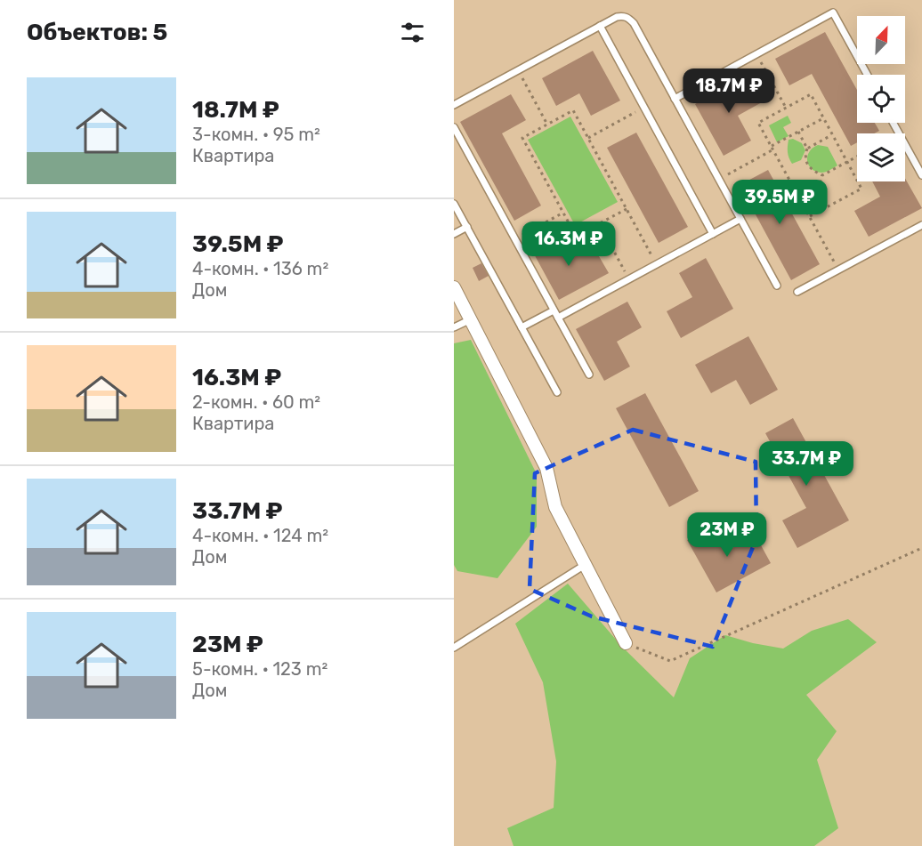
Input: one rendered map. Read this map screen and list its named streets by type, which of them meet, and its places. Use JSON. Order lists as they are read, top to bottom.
{
  "north": "top right",
  "page": {
    "heading": "Объектов: 5",
    "list": [
      {
        "name": "18.7M ₽",
        "note": "3-комн. · 95 m² · Квартира"
      },
      {
        "name": "39.5M ₽",
        "note": "4-комн. · 136 m² · Дом"
      },
      {
        "name": "16.3M ₽",
        "note": "2-комн. · 60 m² · Квартира"
      },
      {
        "name": "33.7M ₽",
        "note": "4-комн. · 124 m² · Дом"
      },
      {
        "name": "23M ₽",
        "note": "5-комн. · 123 m² · Дом"
      }
    ],
    "price": [
      "18.7M ₽",
      "39.5M ₽",
      "16.3M ₽",
      "33.7M ₽",
      "23M ₽"
    ]
  }
}
